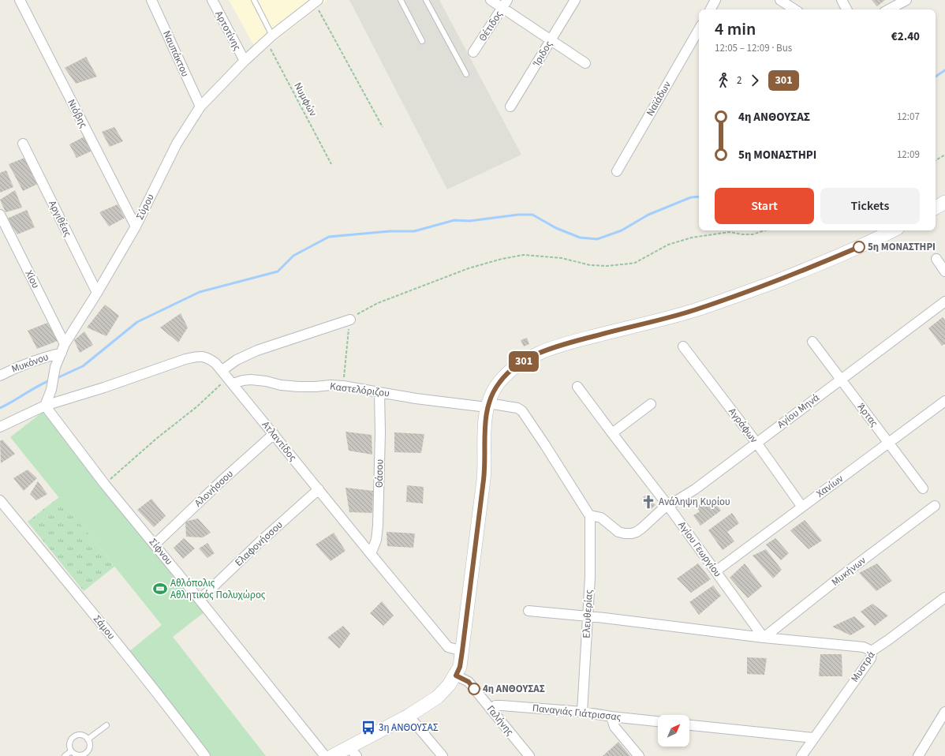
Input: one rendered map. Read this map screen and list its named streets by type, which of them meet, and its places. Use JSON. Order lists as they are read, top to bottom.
{
  "streets": {
    "street": [
      "Θέτιδος",
      "Αρτοτίνης",
      "Ναυπάκτου",
      "Ίριδος",
      "Ναϊάδων",
      "Νιόβης",
      "Σύρου",
      "Αργιθέας",
      "Χίου",
      "Μυκόνου",
      "Καστελόριζου",
      "Αγίου Μηνά",
      "Άρτας",
      "Αγράφων",
      "Ατλαντίδος",
      "Θάσου",
      "Χανίων",
      "Αλονήσσου",
      "Ελαφονήσσου",
      "Αγίου Γεωργίου",
      "Σίφνου",
      "Μυκήνων",
      "Ελευθερίας",
      "Σάμου",
      "Μυστρά",
      "Παναγιάς Γιάτρισσας",
      "Γαλήνης"
    ],
    "path": ["Νυμφών"]
  },
  "crossings": [
    ["Αρτοτίνης", "Σύρου"],
    ["Ναυπάκτου", "Σύρου"],
    ["Νυμφών", "Σύρου"],
    ["Νιόβης", "Σύρου"],
    ["Σύρου", "Αργιθέας"],
    ["Σύρου", "Χίου"],
    ["Σύρου", "Μυκόνου"],
    ["Σύρου", "Ατλαντίδος"],
    ["Σύρου", "Σίφνου"],
    ["Χίου", "Μυκόνου"],
    ["Καστελόριζου", "Αγίου Μηνά"],
    ["Καστελόριζου", "Ατλαντίδος"],
    ["Καστελόριζου", "Θάσου"],
    ["Καστελόριζου", "Ελευθερίας"],
    ["Αγίου Μηνά", "Άρτας"],
    ["Αγίου Μηνά", "Αγράφων"],
    ["Αγίου Μηνά", "Αγίου Γεωργίου"],
    ["Αγίου Μηνά", "Ελευθερίας"],
    ["Άρτας", "Χανίων"],
    ["Αγράφων", "Χανίων"],
    ["Ατλαντίδος", "Θάσου"],
    ["Ατλαντίδος", "Αλονήσσου"],
    ["Ατλαντίδος", "Ελαφονήσσου"],
    ["Ατλαντίδος", "Σίφνου"],
    ["Χανίων", "Αγίου Γεωργίου"],
    ["Αλονήσσου", "Σίφνου"],
    ["Ελαφονήσσου", "Σίφνου"],
    ["Αγίου Γεωργίου", "Μυκήνων"],
    ["Ελευθερίας", "Παναγιάς Γιάτρισσας"],
    ["Παναγιάς Γιάτρισσας", "Γαλήνης"]
  ],
  "places": {
    "other": ["5η ΜΟΝΑΣΤΗΡΙ", "4η ΑΝΘΟΥΣΑΣ"],
    "church": ["Ανάληψη Κυρίου"],
    "sports": ["Αθλόπολις Αθλητικός Πολυχώρος"],
    "bus stop": ["3η ΑΝΘΟΥΣΑΣ"]
  },
  "lines": ["bus line 301"],
  "north": "top right",
  "page": {
    "on_map": "301",
    "heading": ["4 min", "12:05 – 12:09 · Bus", "€2.40"],
    "legs": ["2", "301"],
    "list": [
      {
        "name": "4η ΑΝΘΟΥΣΑΣ",
        "value": "12:07"
      },
      {
        "name": "5η ΜΟΝΑΣΤΗΡΙ",
        "value": "12:09"
      }
    ],
    "buttons": ["Start", "Tickets"]
  }
}
